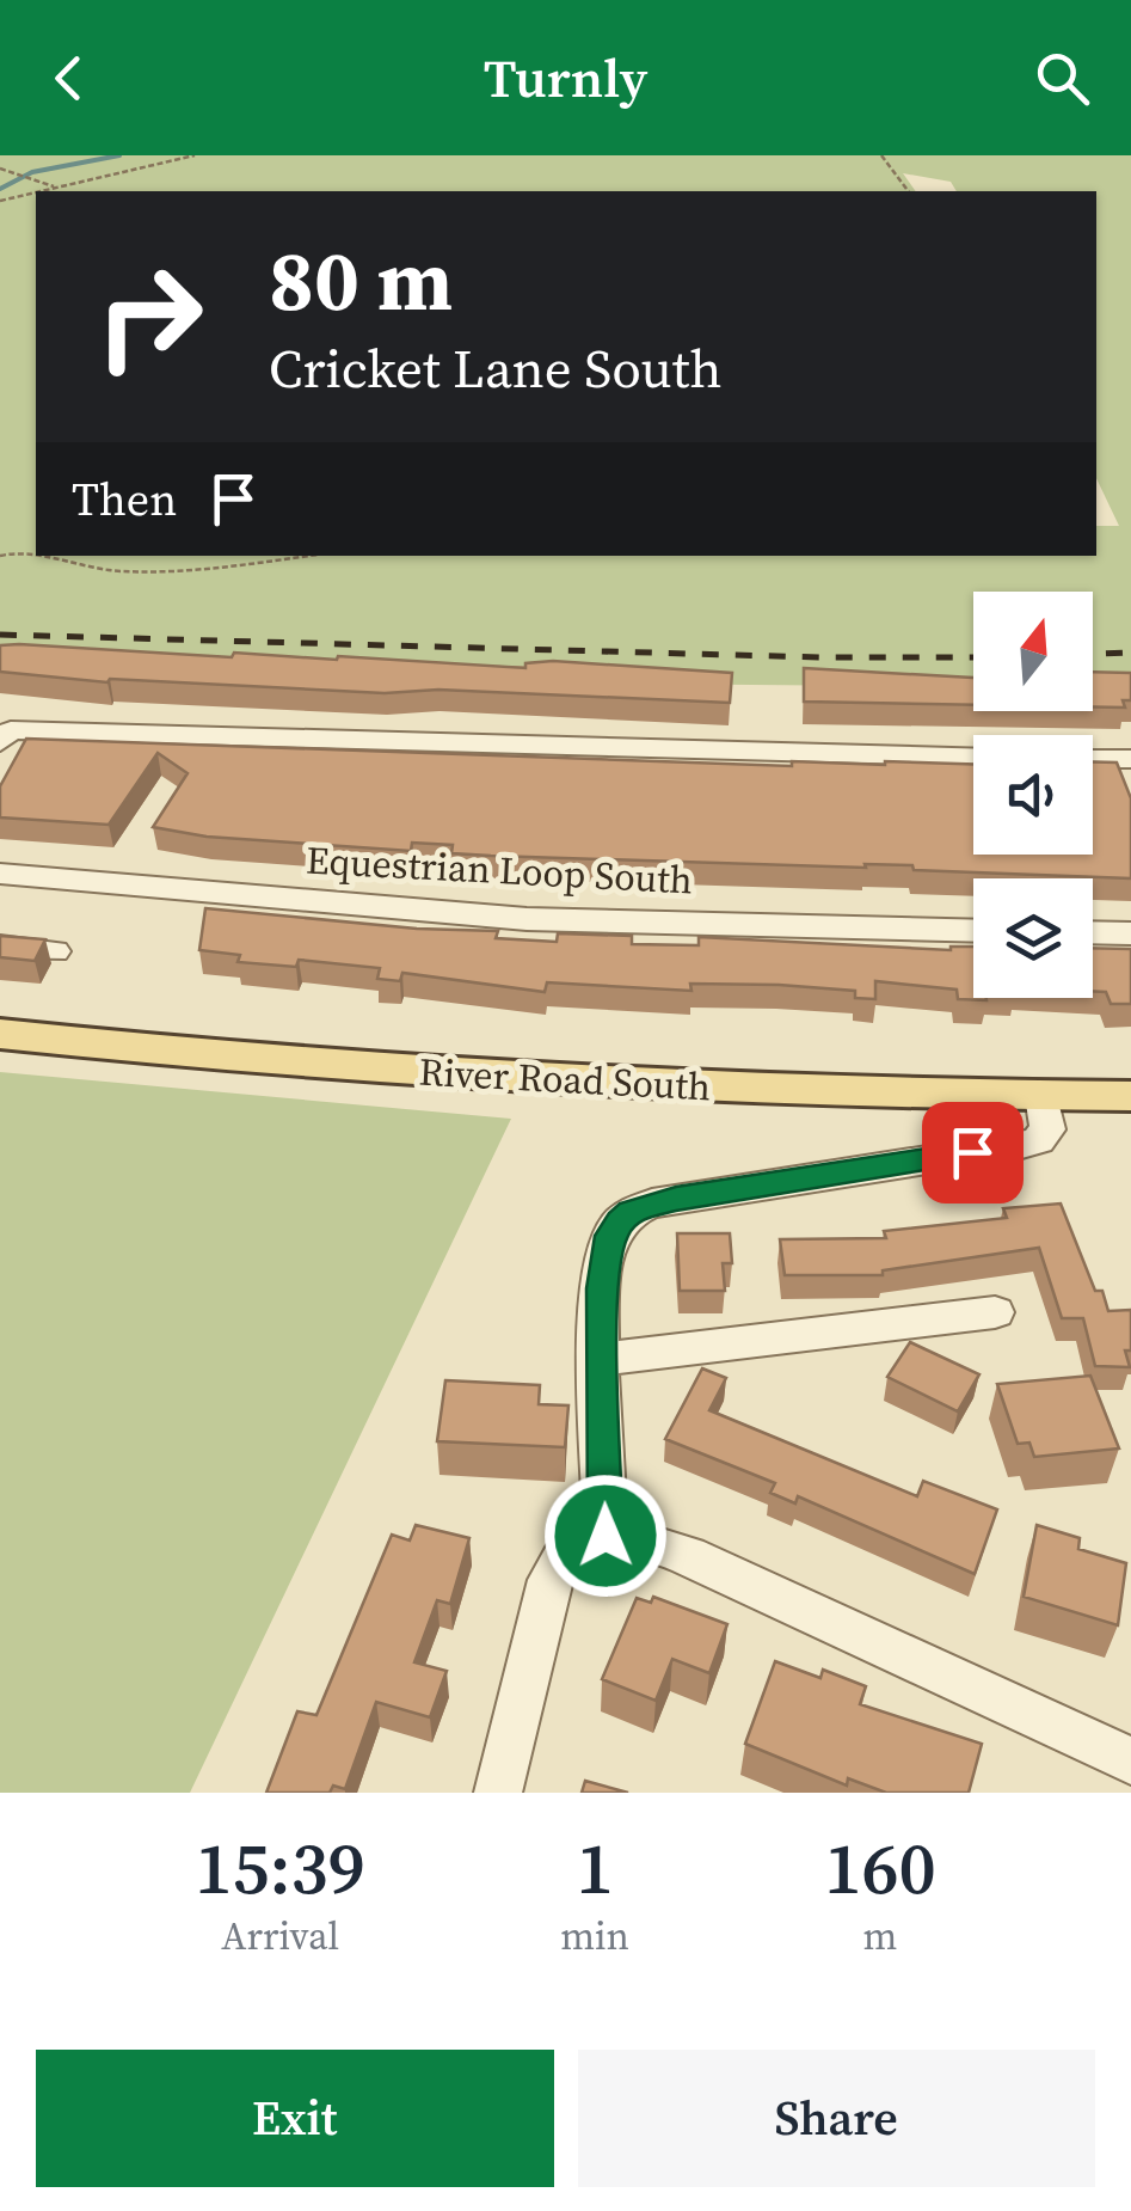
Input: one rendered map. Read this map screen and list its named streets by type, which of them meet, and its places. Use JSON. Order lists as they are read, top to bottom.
{
  "streets": {
    "main road": ["River Road South"],
    "street": ["Equestrian Loop South"]
  },
  "north": "top",
  "page": {
    "header": "Turnly",
    "turn": ["80 m", "Cricket Lane South"],
    "then": "Then",
    "eta": [
      "15:39",
      "Arrival",
      "1",
      "min",
      "160",
      "m"
    ],
    "buttons": ["Exit", "Share"]
  }
}
